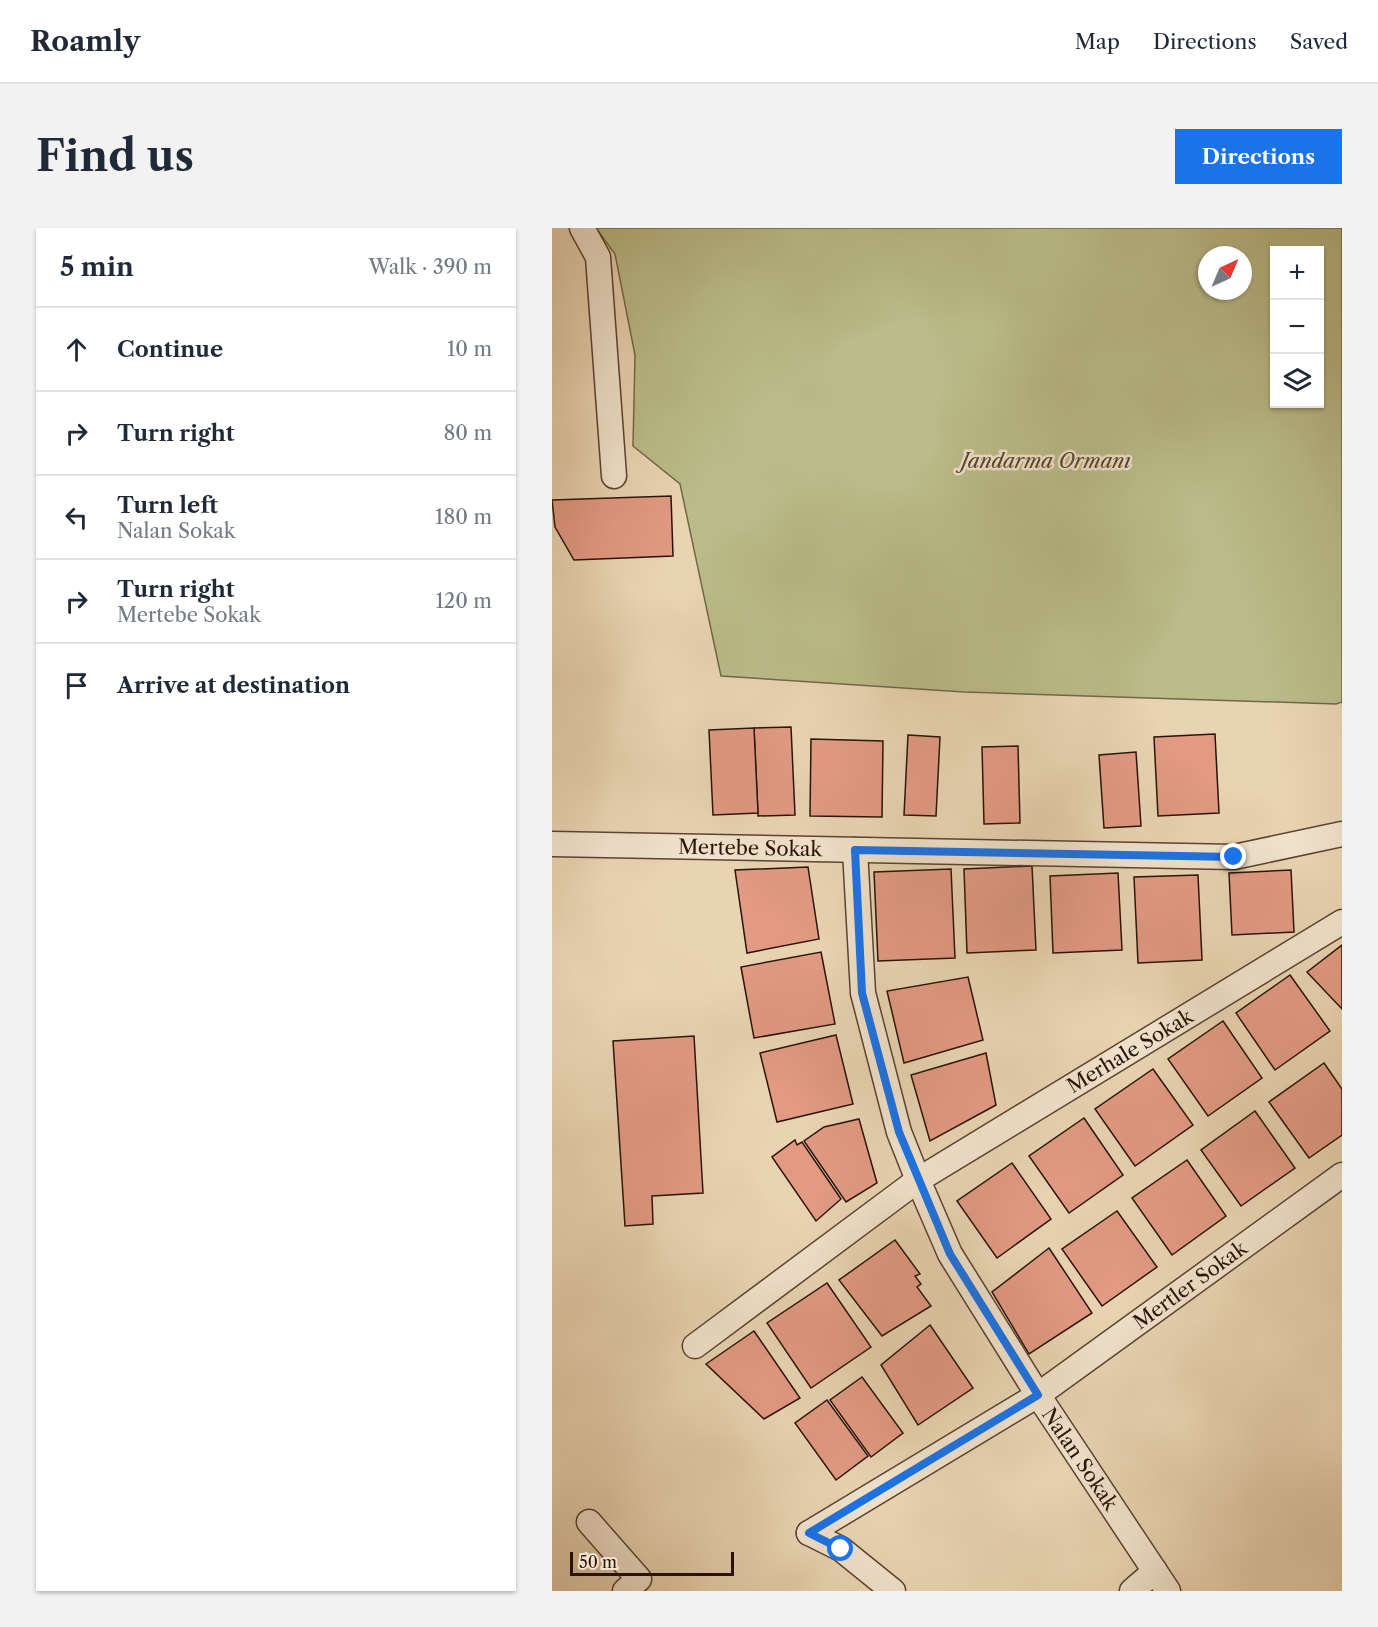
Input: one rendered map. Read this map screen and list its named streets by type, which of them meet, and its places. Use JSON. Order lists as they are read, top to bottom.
{
  "streets": {
    "street": [
      "Mertebe Sokak",
      "Merhale Sokak",
      "Mertler Sokak",
      "Nalan Sokak"
    ]
  },
  "crossings": [
    ["Mertebe Sokak", "Nalan Sokak"],
    ["Merhale Sokak", "Nalan Sokak"],
    ["Mertler Sokak", "Nalan Sokak"]
  ],
  "parks": ["Jandarma Ormanı"],
  "scale_bar": "50 m",
  "north": "top right",
  "page": {
    "header": "Roamly",
    "nav": ["Map", "Directions", "Saved"],
    "buttons": "Directions",
    "title": "Find us",
    "heading": ["5 min", "Walk · 390 m"],
    "map_buttons": ["+", "−"],
    "list": [
      ["Continue", "10 m"],
      ["Turn right", "80 m"],
      ["Turn left", "Nalan Sokak", "180 m"],
      ["Turn right", "Mertebe Sokak", "120 m"],
      "Arrive at destination"
    ],
    "scale": "50 m"
  }
}
